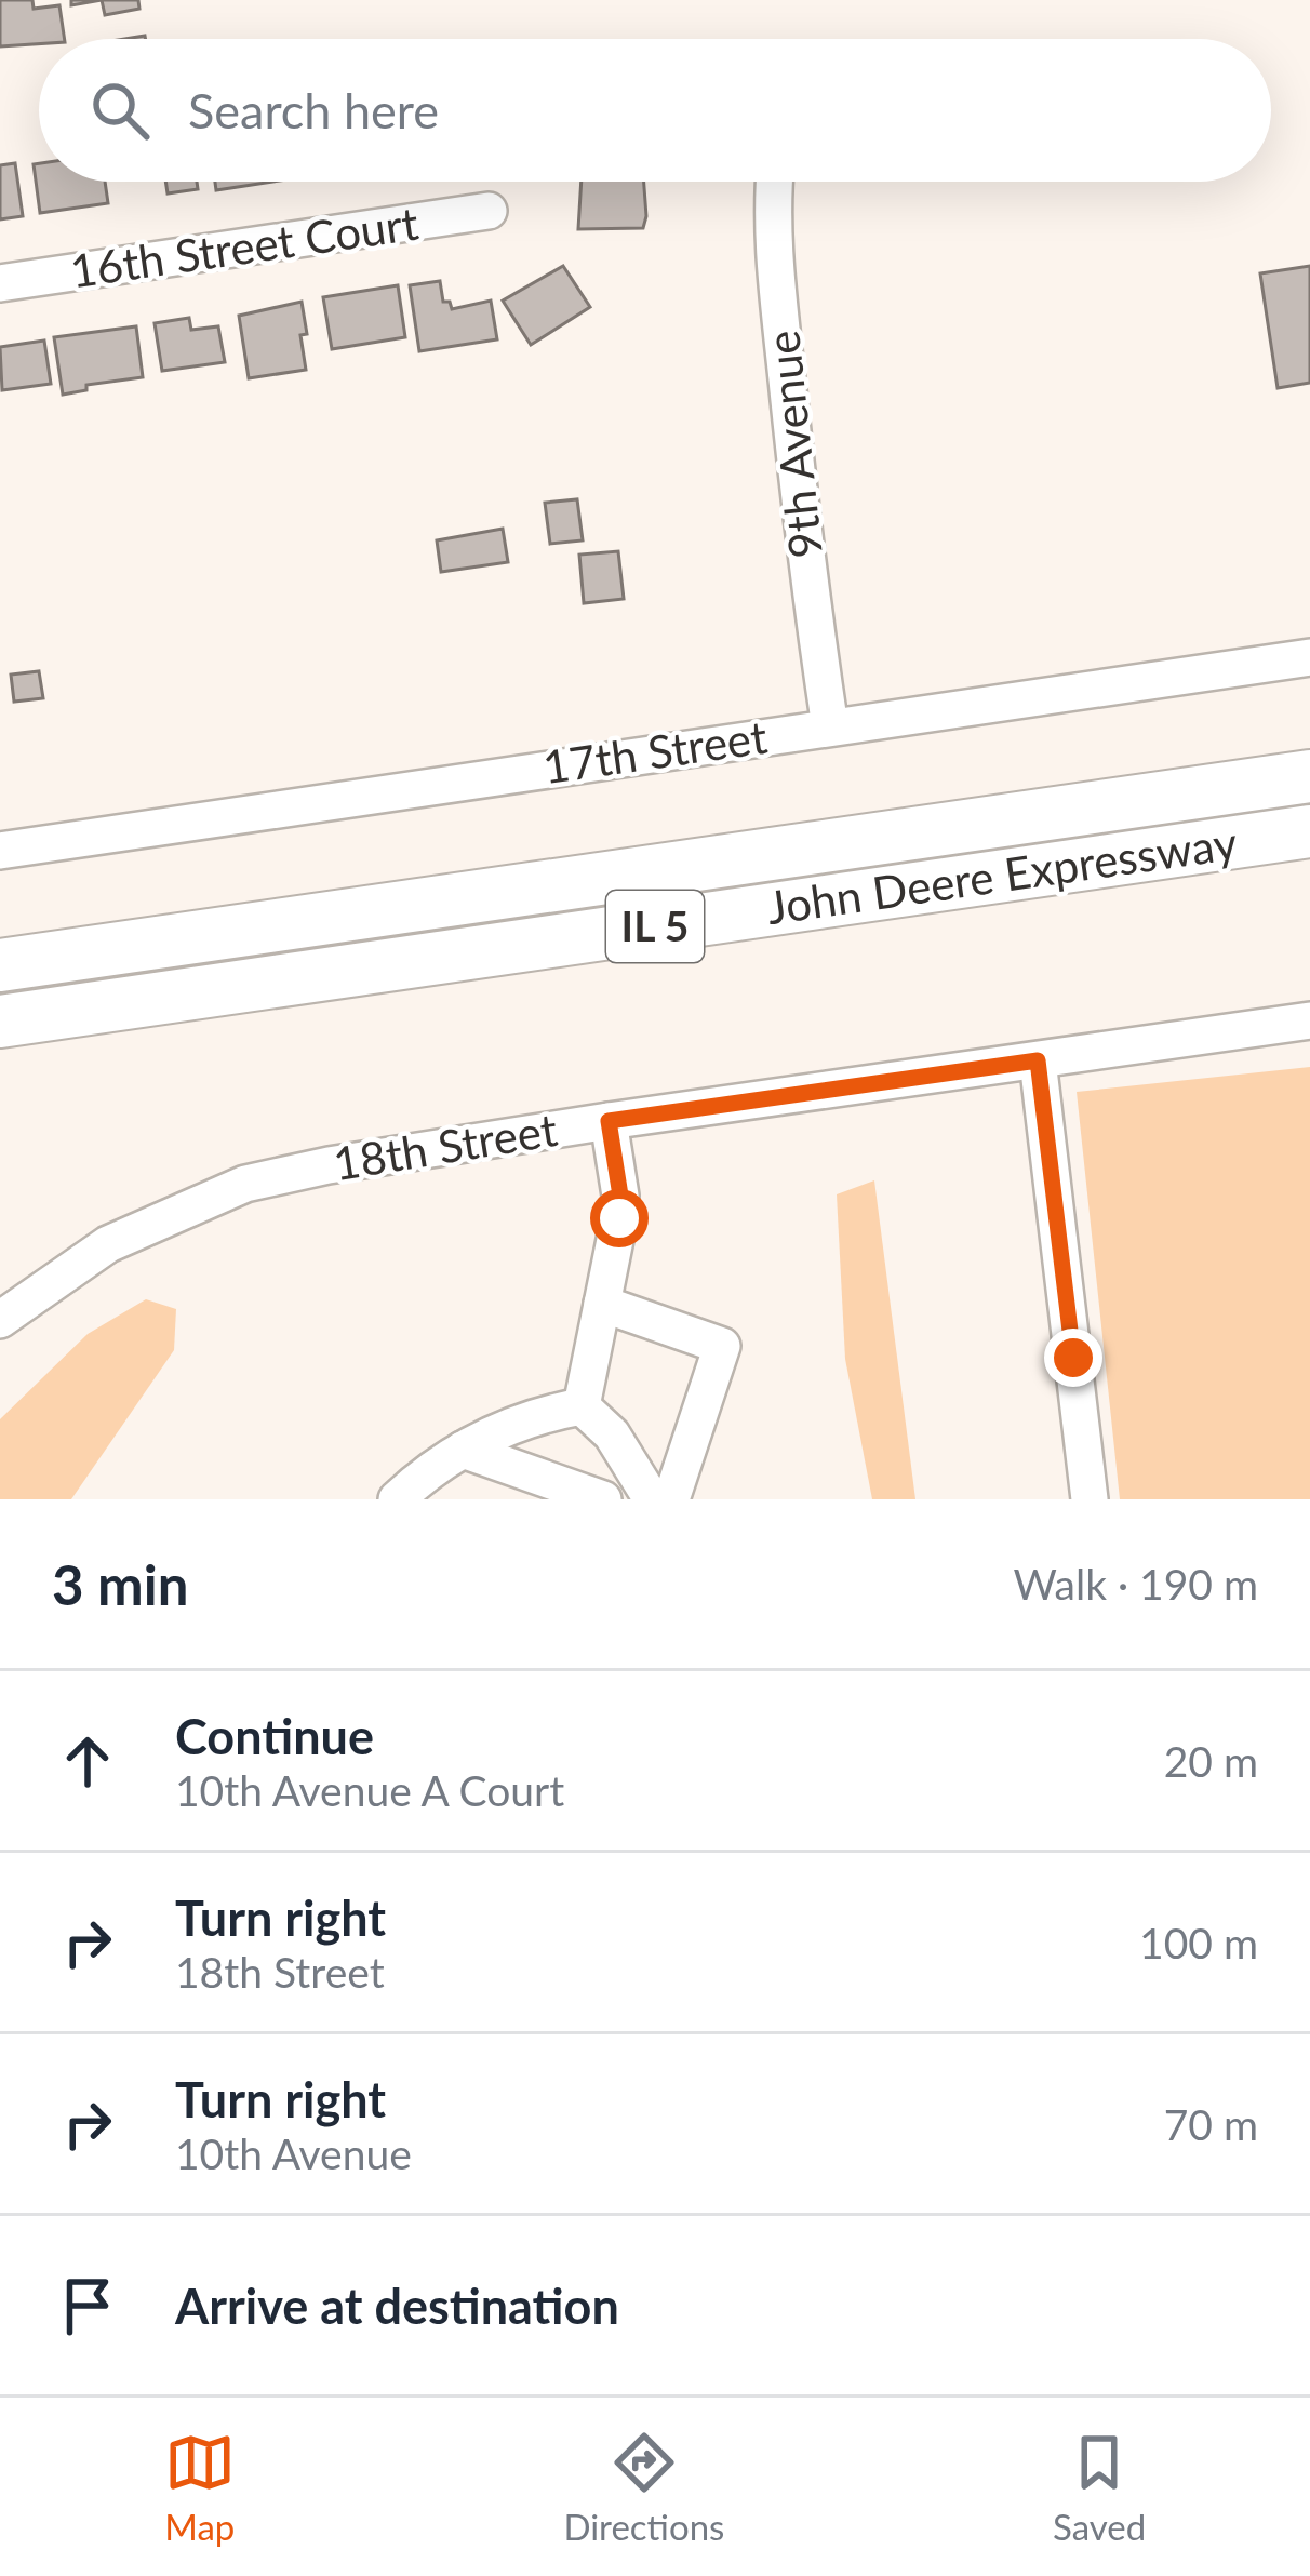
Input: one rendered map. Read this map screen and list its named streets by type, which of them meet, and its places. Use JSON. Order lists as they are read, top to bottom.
{
  "streets": {
    "highway": ["John Deere Expressway", "IL 5"],
    "street": [
      "16th Street Court",
      "9th Avenue",
      "17th Street",
      "18th Street"
    ]
  },
  "crossings": [
    ["9th Avenue", "17th Street"]
  ],
  "page": {
    "search": "Search here",
    "heading": ["3 min", "Walk · 190 m"],
    "list": [
      ["Continue", "10th Avenue A Court", "20 m"],
      ["Turn right", "18th Street", "100 m"],
      ["Turn right", "10th Avenue", "70 m"],
      "Arrive at destination"
    ],
    "nav": ["Map", "Directions", "Saved"]
  }
}
